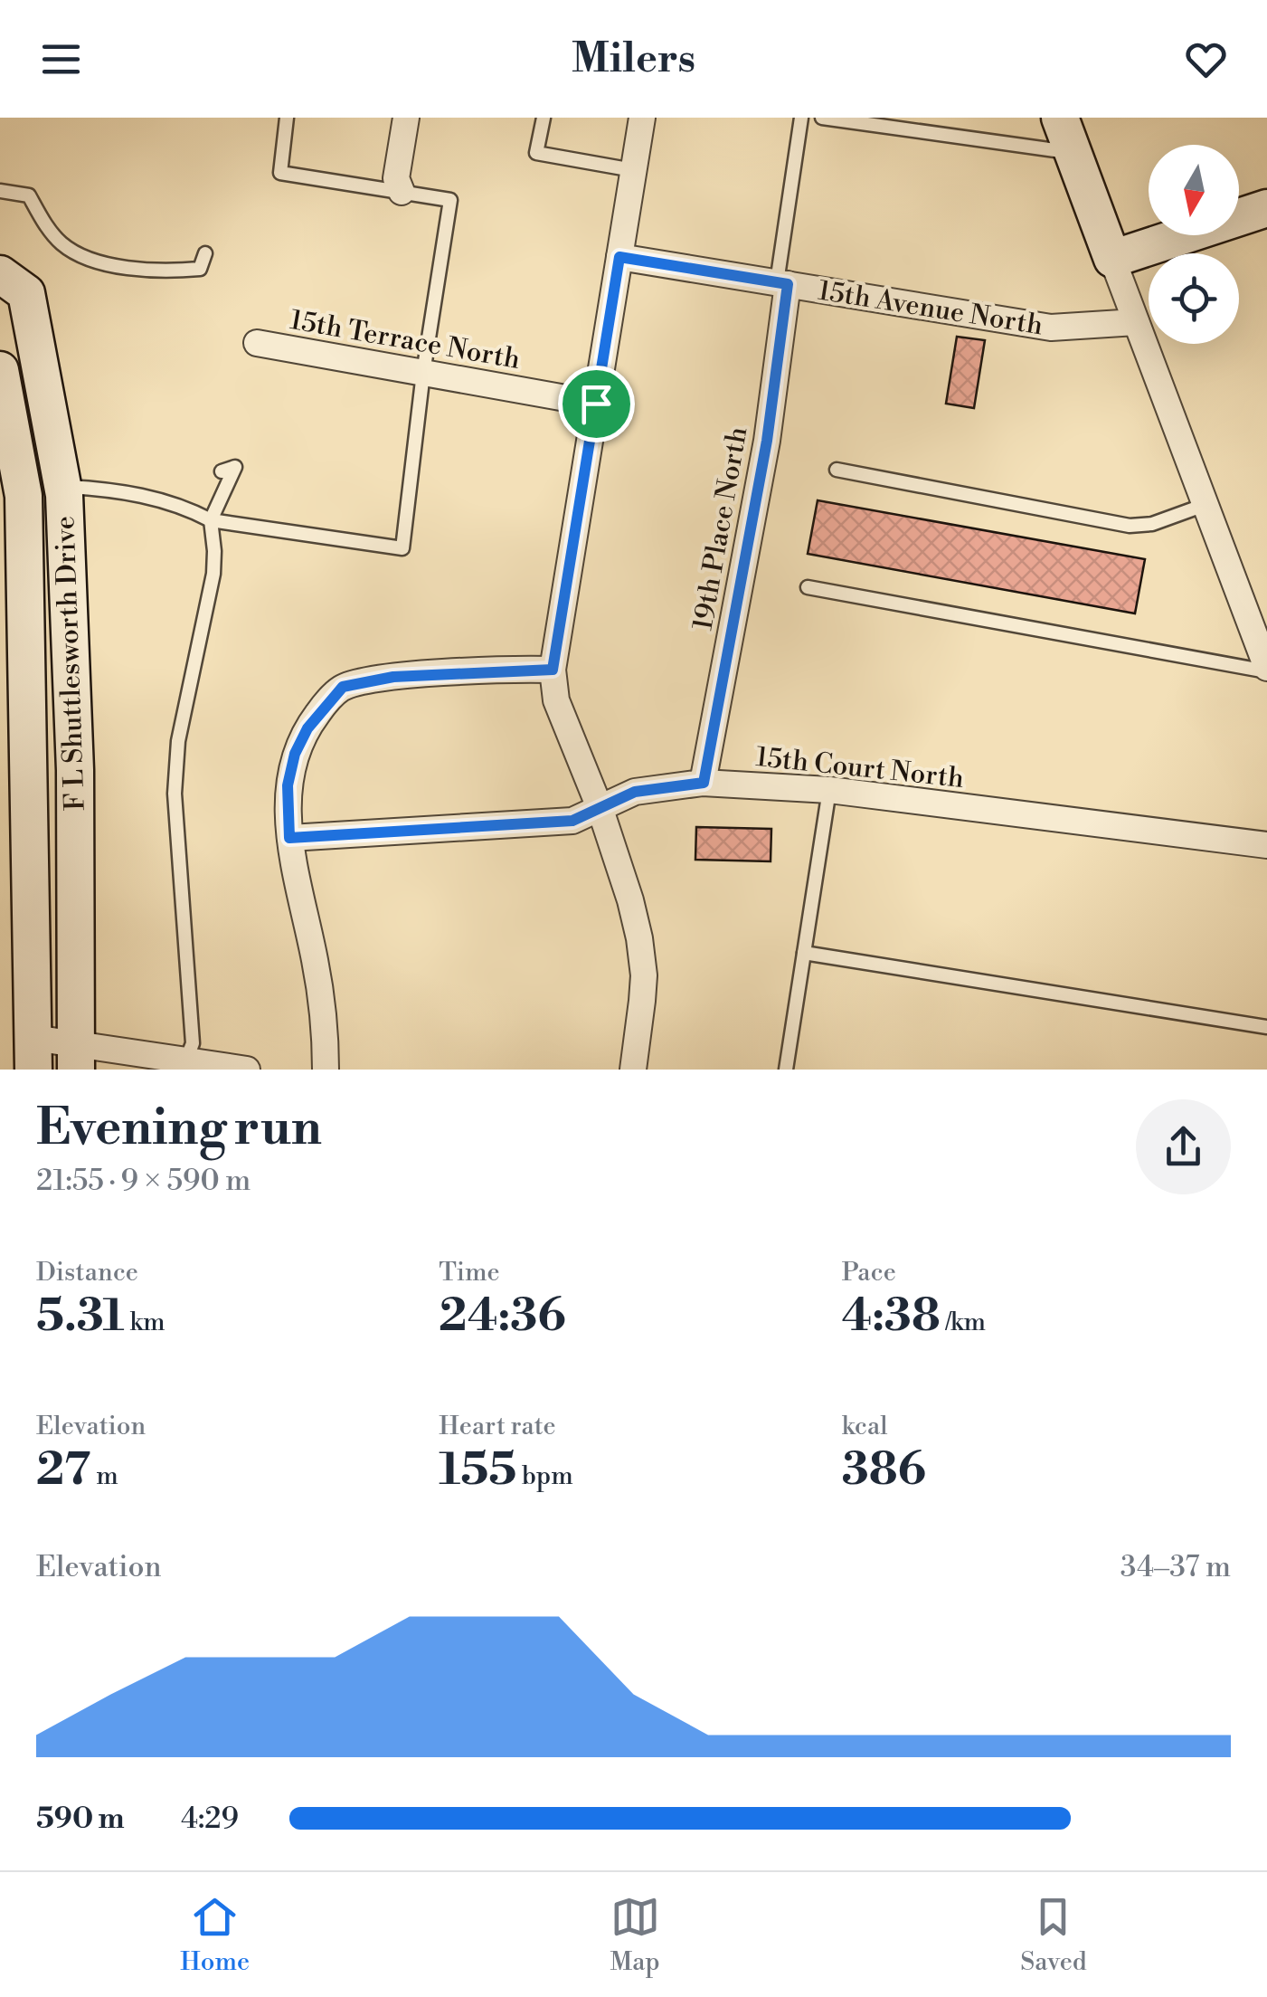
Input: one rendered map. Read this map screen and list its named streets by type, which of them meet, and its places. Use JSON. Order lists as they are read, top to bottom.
{
  "streets": {
    "main road": ["F L Shuttlesworth Drive"],
    "street": [
      "15th Avenue North",
      "15th Terrace North",
      "19th Place North",
      "15th Court North"
    ]
  },
  "crossings": [
    ["15th Avenue North", "19th Place North"],
    ["19th Place North", "15th Court North"]
  ],
  "north": "bottom",
  "page": {
    "header": "Milers",
    "heading": ["Evening run", "21:55 · 9 × 590 m"],
    "stats": [
      ["Distance", "5.31 km"],
      ["Time", "24:36"],
      ["Pace", "4:38 /km"],
      ["Elevation", "27 m"],
      ["Heart rate", "155 bpm"],
      ["kcal", "386"]
    ],
    "chart": ["Elevation", "34–37 m"],
    "list": [
      {
        "name": "590 m",
        "note": "4:29"
      }
    ],
    "tabs": ["Home", "Map", "Saved"]
  }
}
